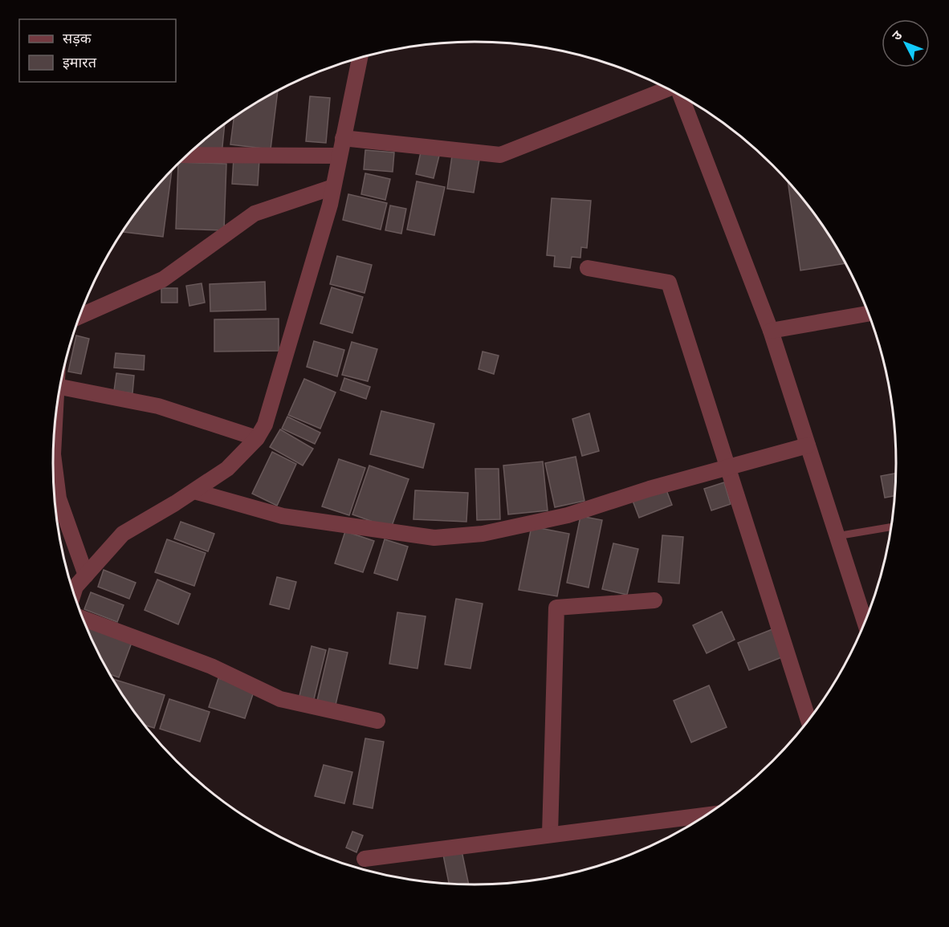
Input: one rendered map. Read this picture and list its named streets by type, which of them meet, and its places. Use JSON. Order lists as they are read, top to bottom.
{
  "legend": ["सड़क", "इमारत"],
  "north": "top left"
}
